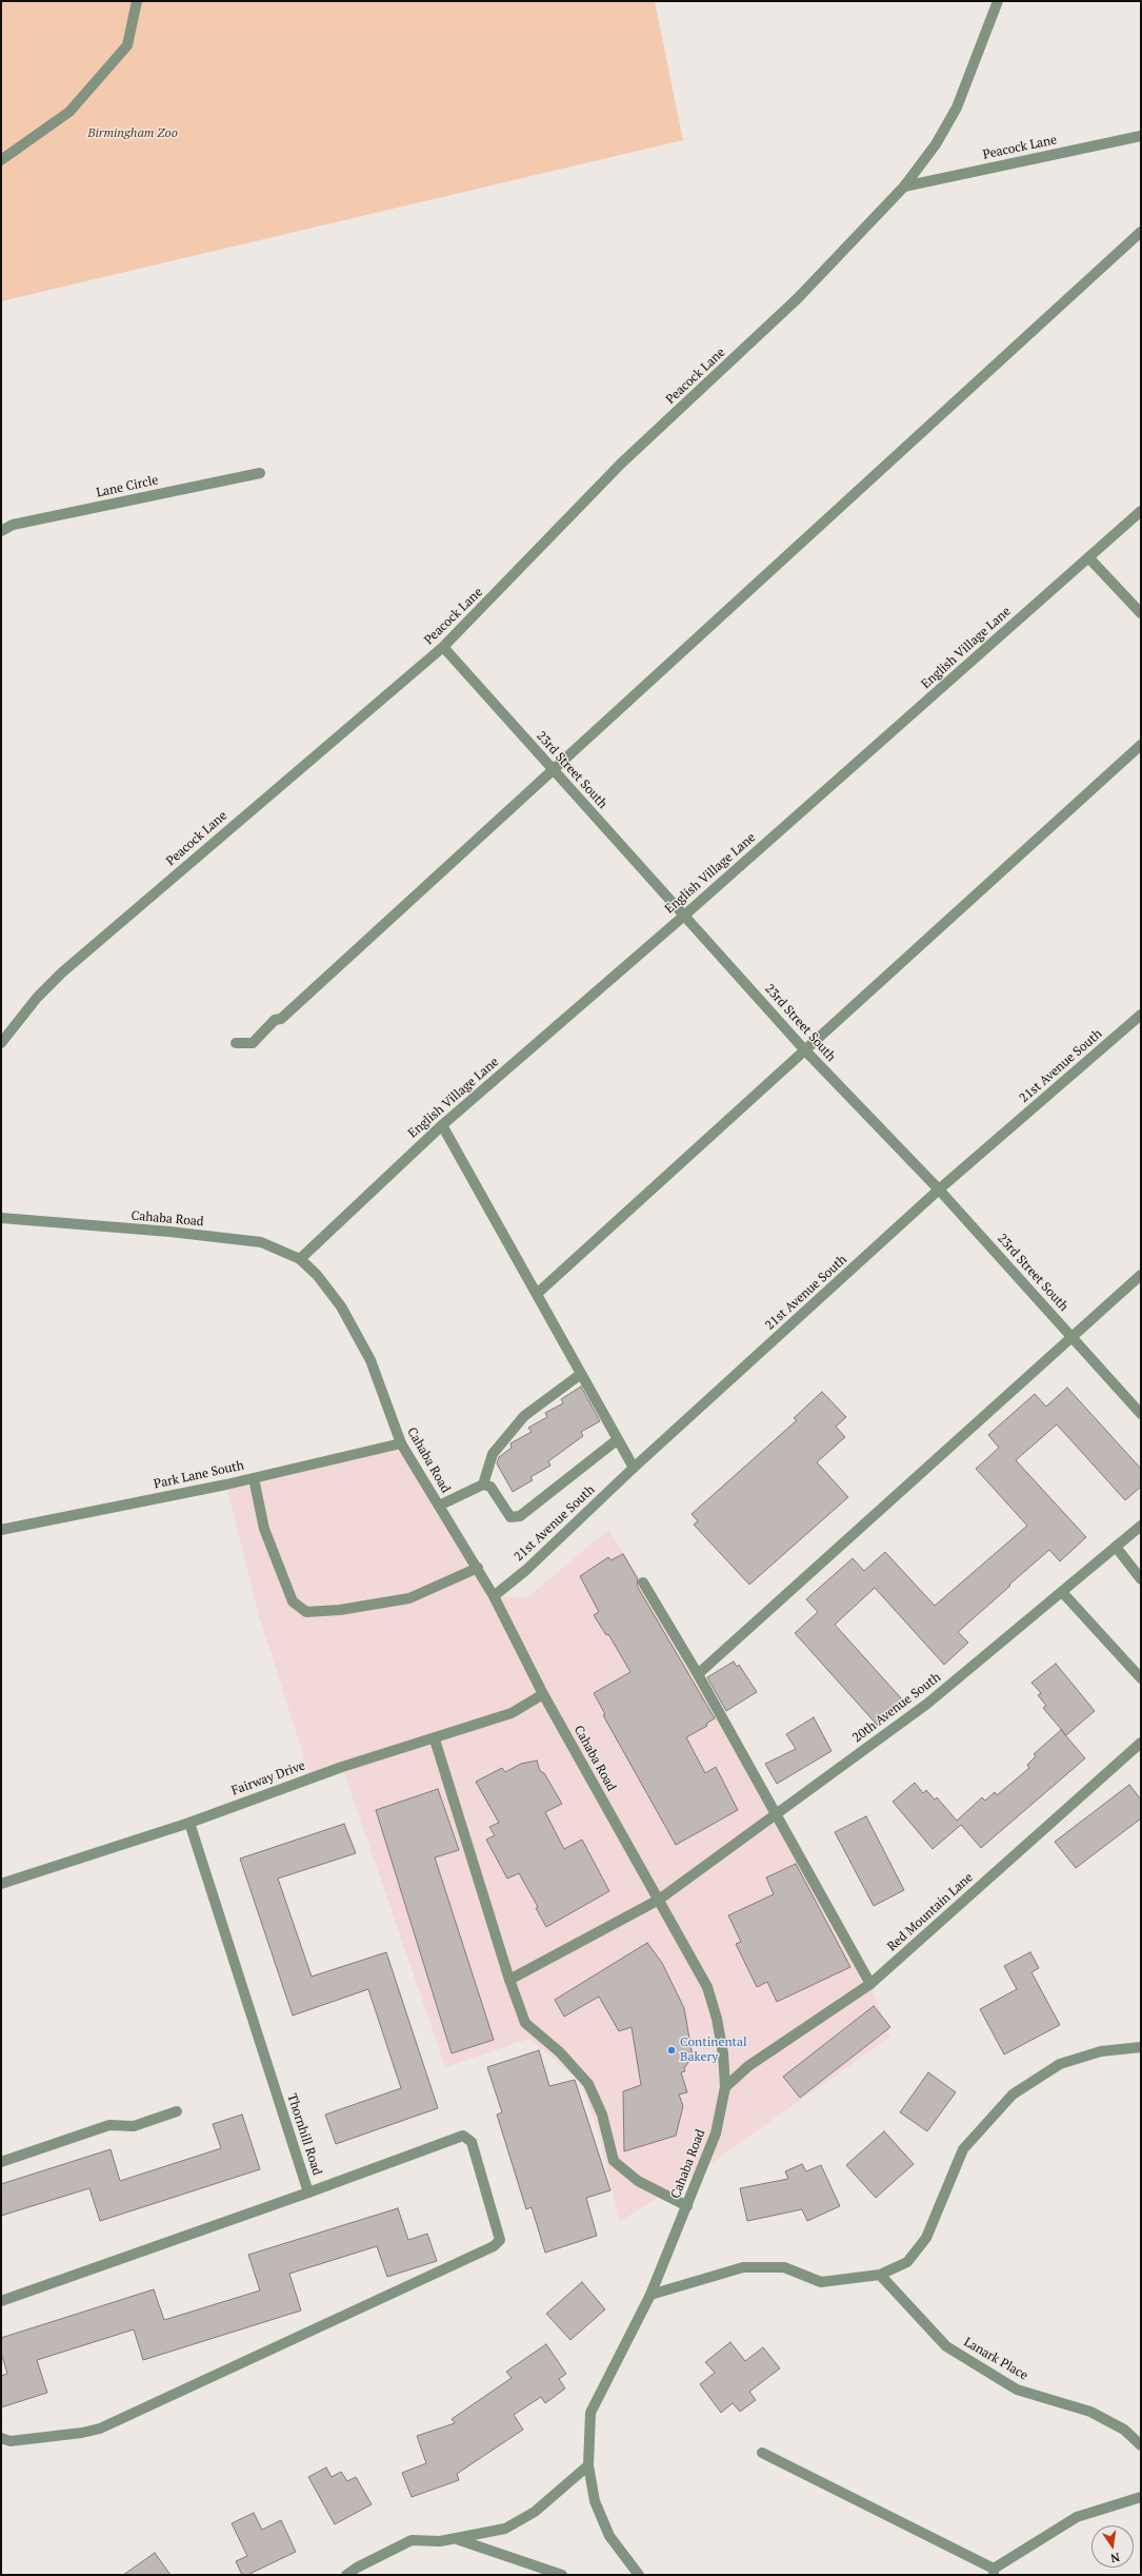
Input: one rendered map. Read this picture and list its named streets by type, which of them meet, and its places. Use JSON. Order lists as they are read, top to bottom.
{
  "streets": {
    "street": [
      "Peacock Lane",
      "Lane Circle",
      "English Village Lane",
      "23rd Street South",
      "21st Avenue South",
      "Cahaba Road",
      "Park Lane South",
      "20th Avenue South",
      "Fairway Drive",
      "Red Mountain Lane",
      "Thornhill Road",
      "Lanark Place"
    ]
  },
  "crossings": [
    ["Peacock Lane", "23rd Street South"],
    ["English Village Lane", "23rd Street South"],
    ["English Village Lane", "Cahaba Road"],
    ["23rd Street South", "21st Avenue South"],
    ["21st Avenue South", "Cahaba Road"],
    ["Cahaba Road", "Park Lane South"],
    ["Cahaba Road", "20th Avenue South"],
    ["Cahaba Road", "Fairway Drive"],
    ["Cahaba Road", "Red Mountain Lane"],
    ["Fairway Drive", "Thornhill Road"]
  ],
  "parks": ["Birmingham Zoo"],
  "places": ["Continental Bakery"],
  "north": "bottom"
}
